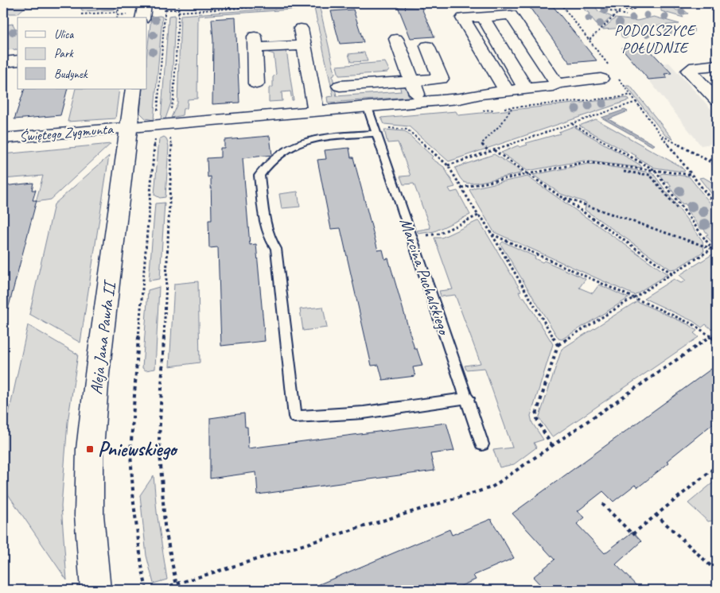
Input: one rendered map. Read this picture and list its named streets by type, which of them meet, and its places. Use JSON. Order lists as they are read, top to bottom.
{
  "streets": {
    "street": ["Świętego Zygmunta", "Aleja Jana Pawła II"],
    "lane": ["Marcina Puchalskiego"]
  },
  "crossings": [
    ["Świętego Zygmunta", "Aleja Jana Pawła II"]
  ],
  "districts": ["PODOLSZYCE POŁUDNIE"],
  "places": {
    "transit": ["Pniewskiego"]
  },
  "legend": ["Ulica", "Park", "Budynek"]
}
